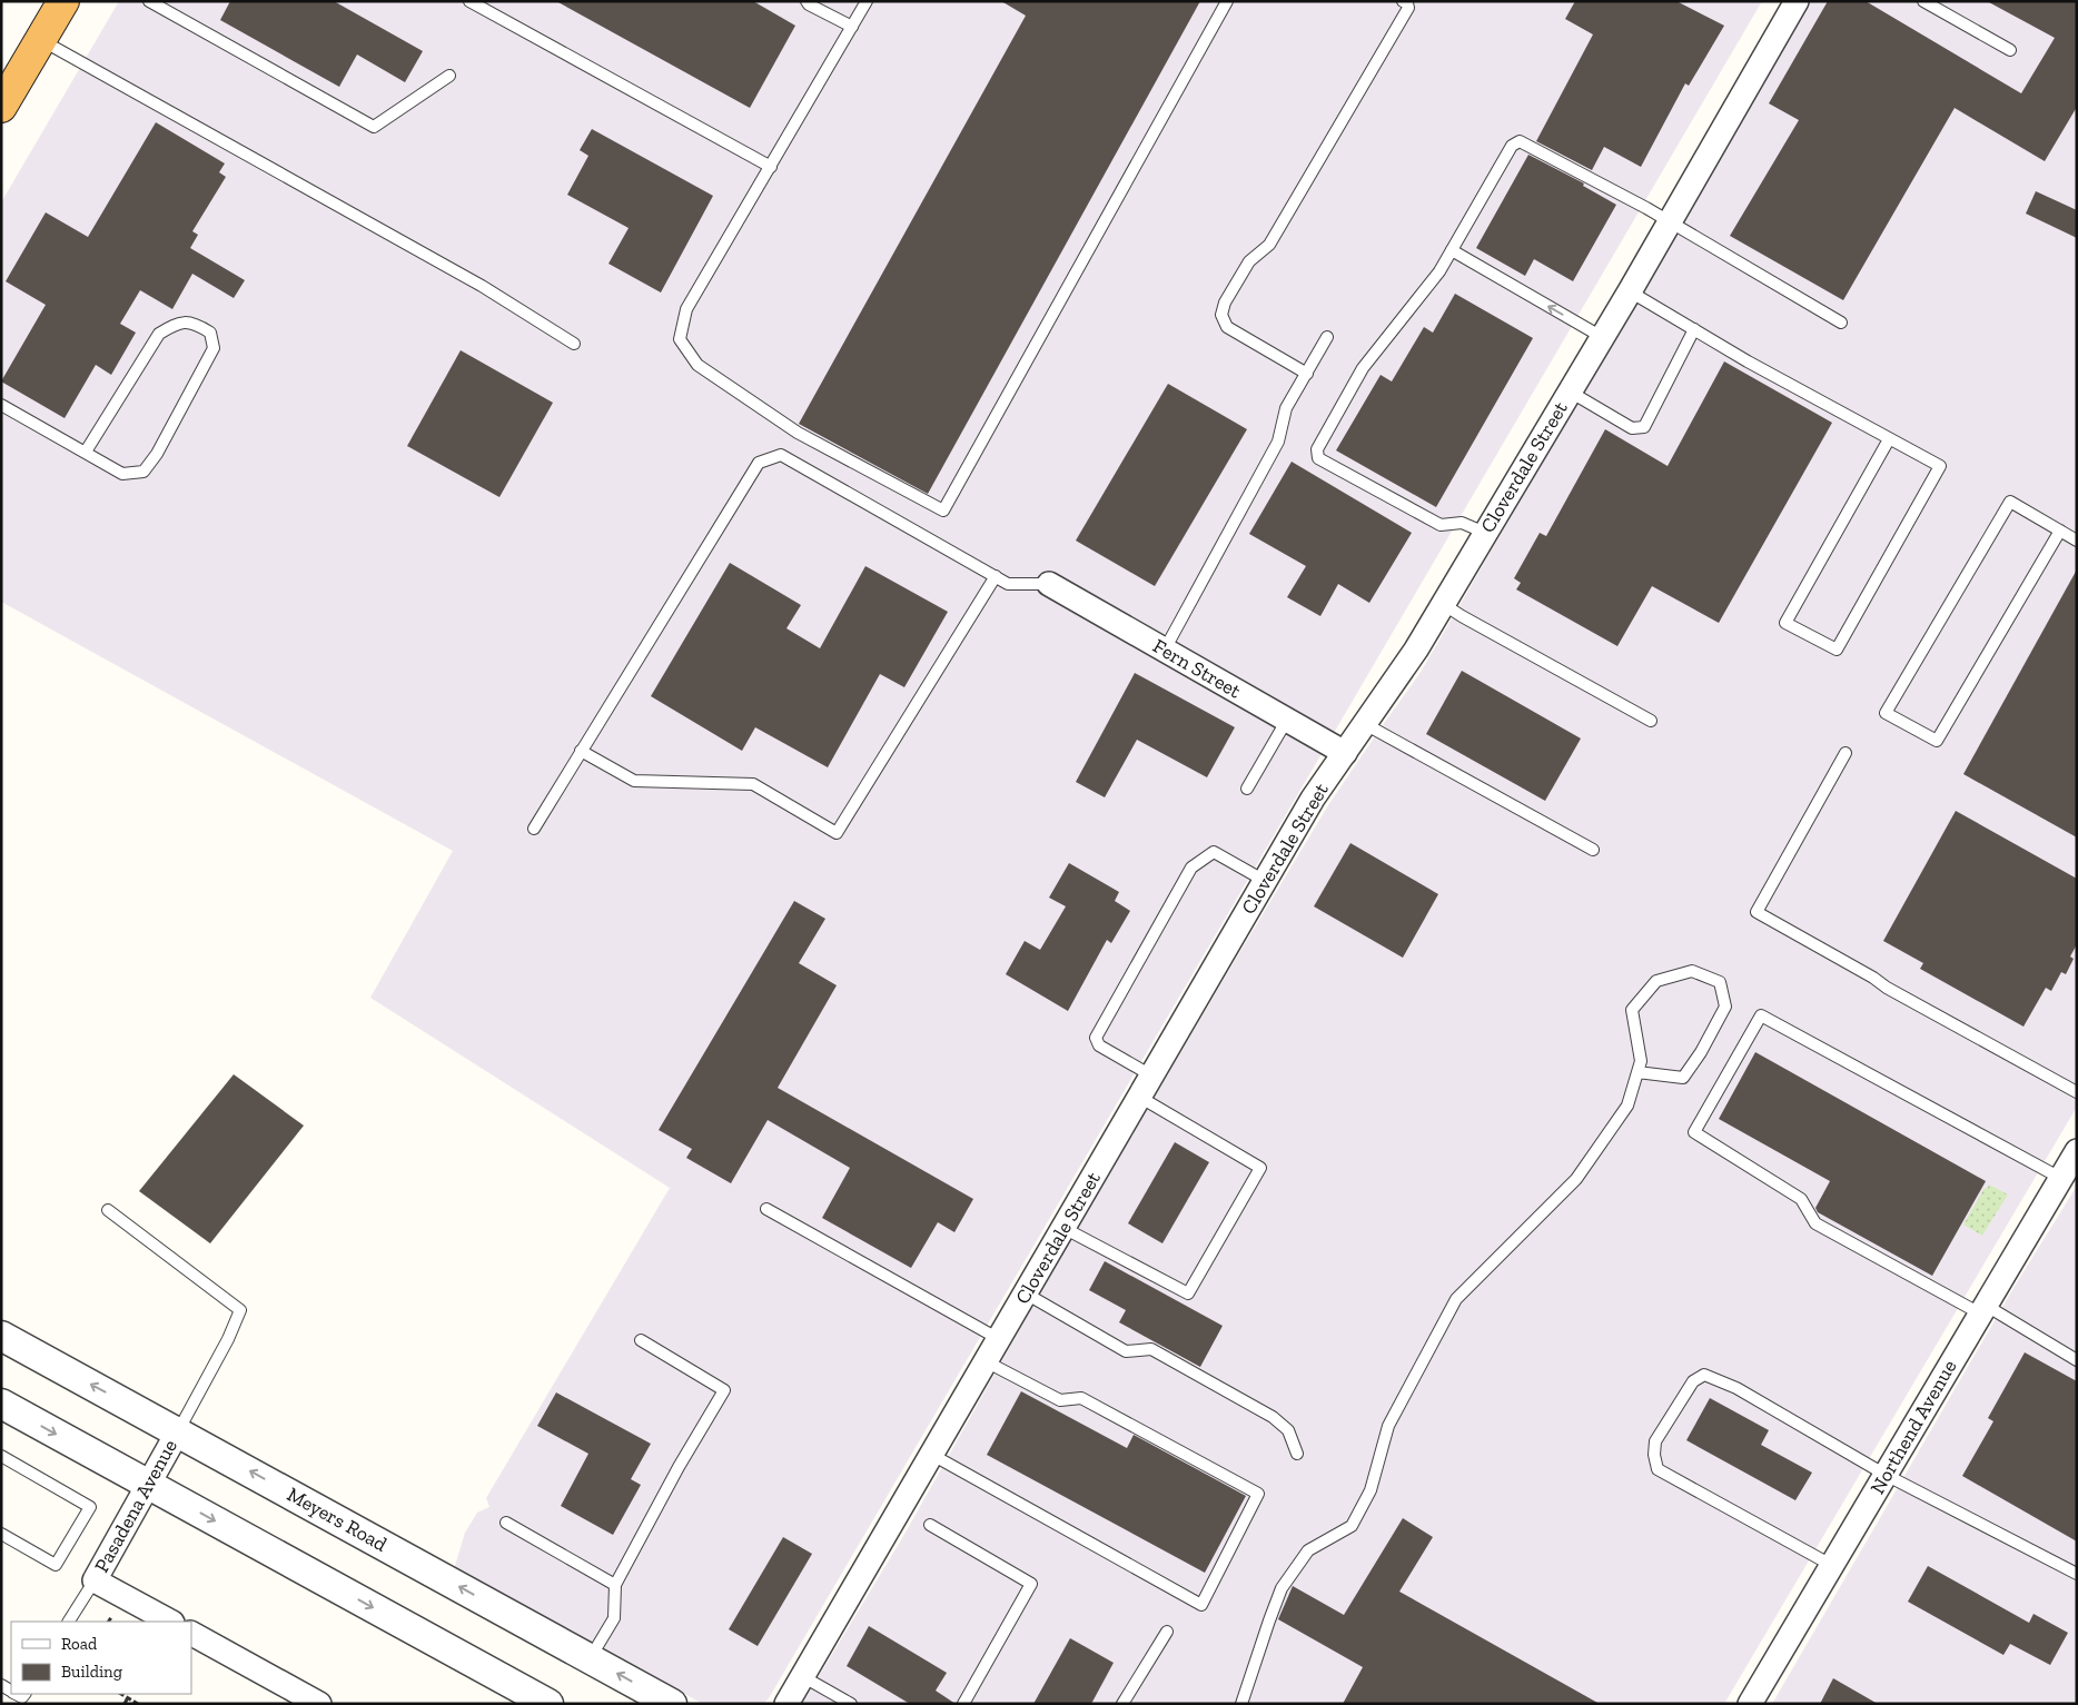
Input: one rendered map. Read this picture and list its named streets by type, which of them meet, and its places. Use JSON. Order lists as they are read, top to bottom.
{
  "streets": {
    "street": [
      "Cloverdale Street",
      "Fern Street",
      "Northend Avenue",
      "Pasadena Avenue",
      "Meyers Road"
    ]
  },
  "crossings": [
    ["Cloverdale Street", "Fern Street"],
    ["Pasadena Avenue", "Meyers Road"]
  ],
  "legend": ["Road", "Building"]
}
